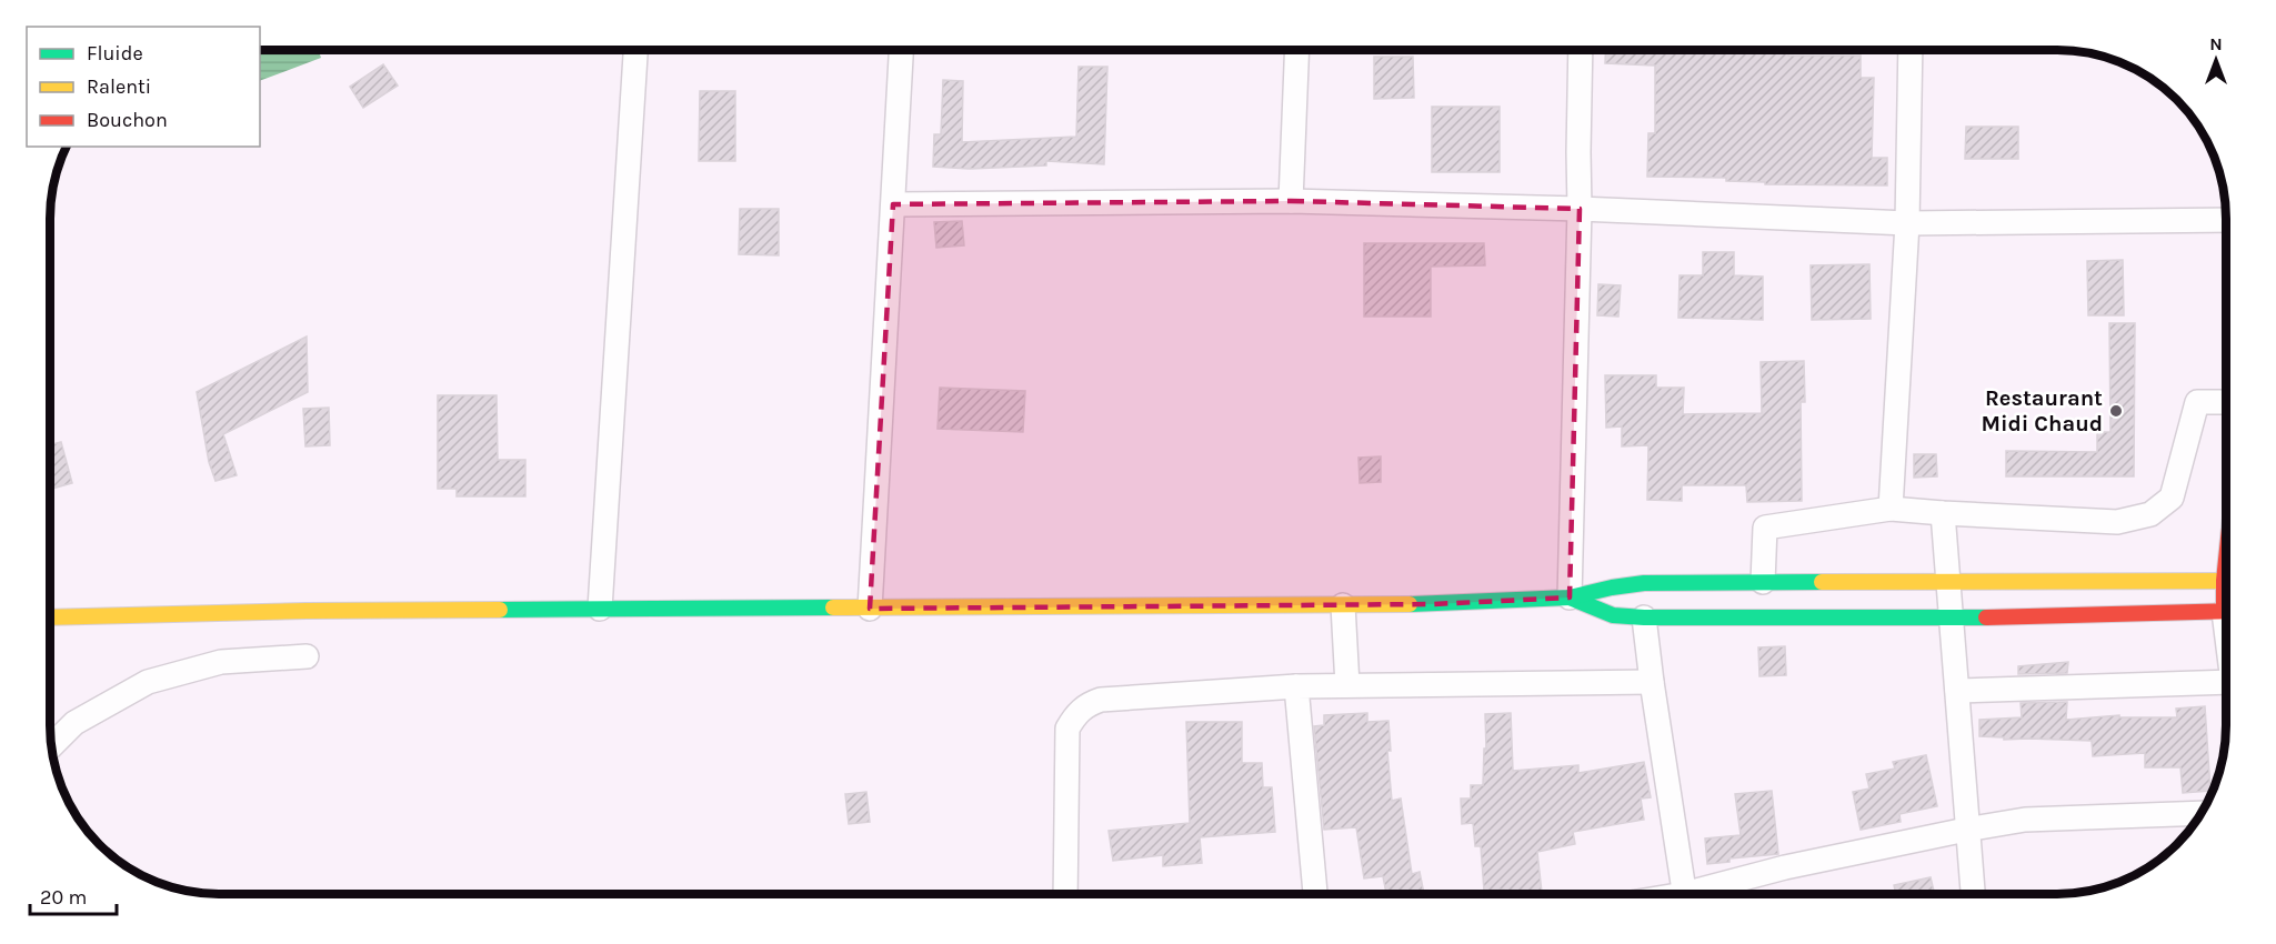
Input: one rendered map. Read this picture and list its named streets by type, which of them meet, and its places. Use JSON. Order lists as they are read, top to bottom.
{
  "places": ["Restaurant Midi Chaud"],
  "legend": ["Fluide", "Ralenti", "Bouchon"],
  "scale_bar": "20 m",
  "north": "top"
}
